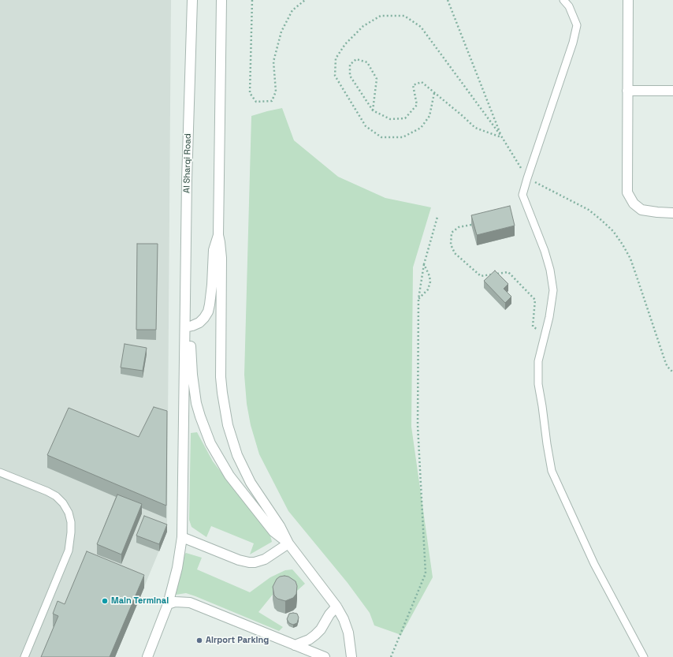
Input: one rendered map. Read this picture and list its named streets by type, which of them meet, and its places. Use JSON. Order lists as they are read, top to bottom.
{
  "streets": {
    "street": ["Al Sharqi Road"]
  },
  "places": ["Main Terminal", "Airport Parking"]
}
